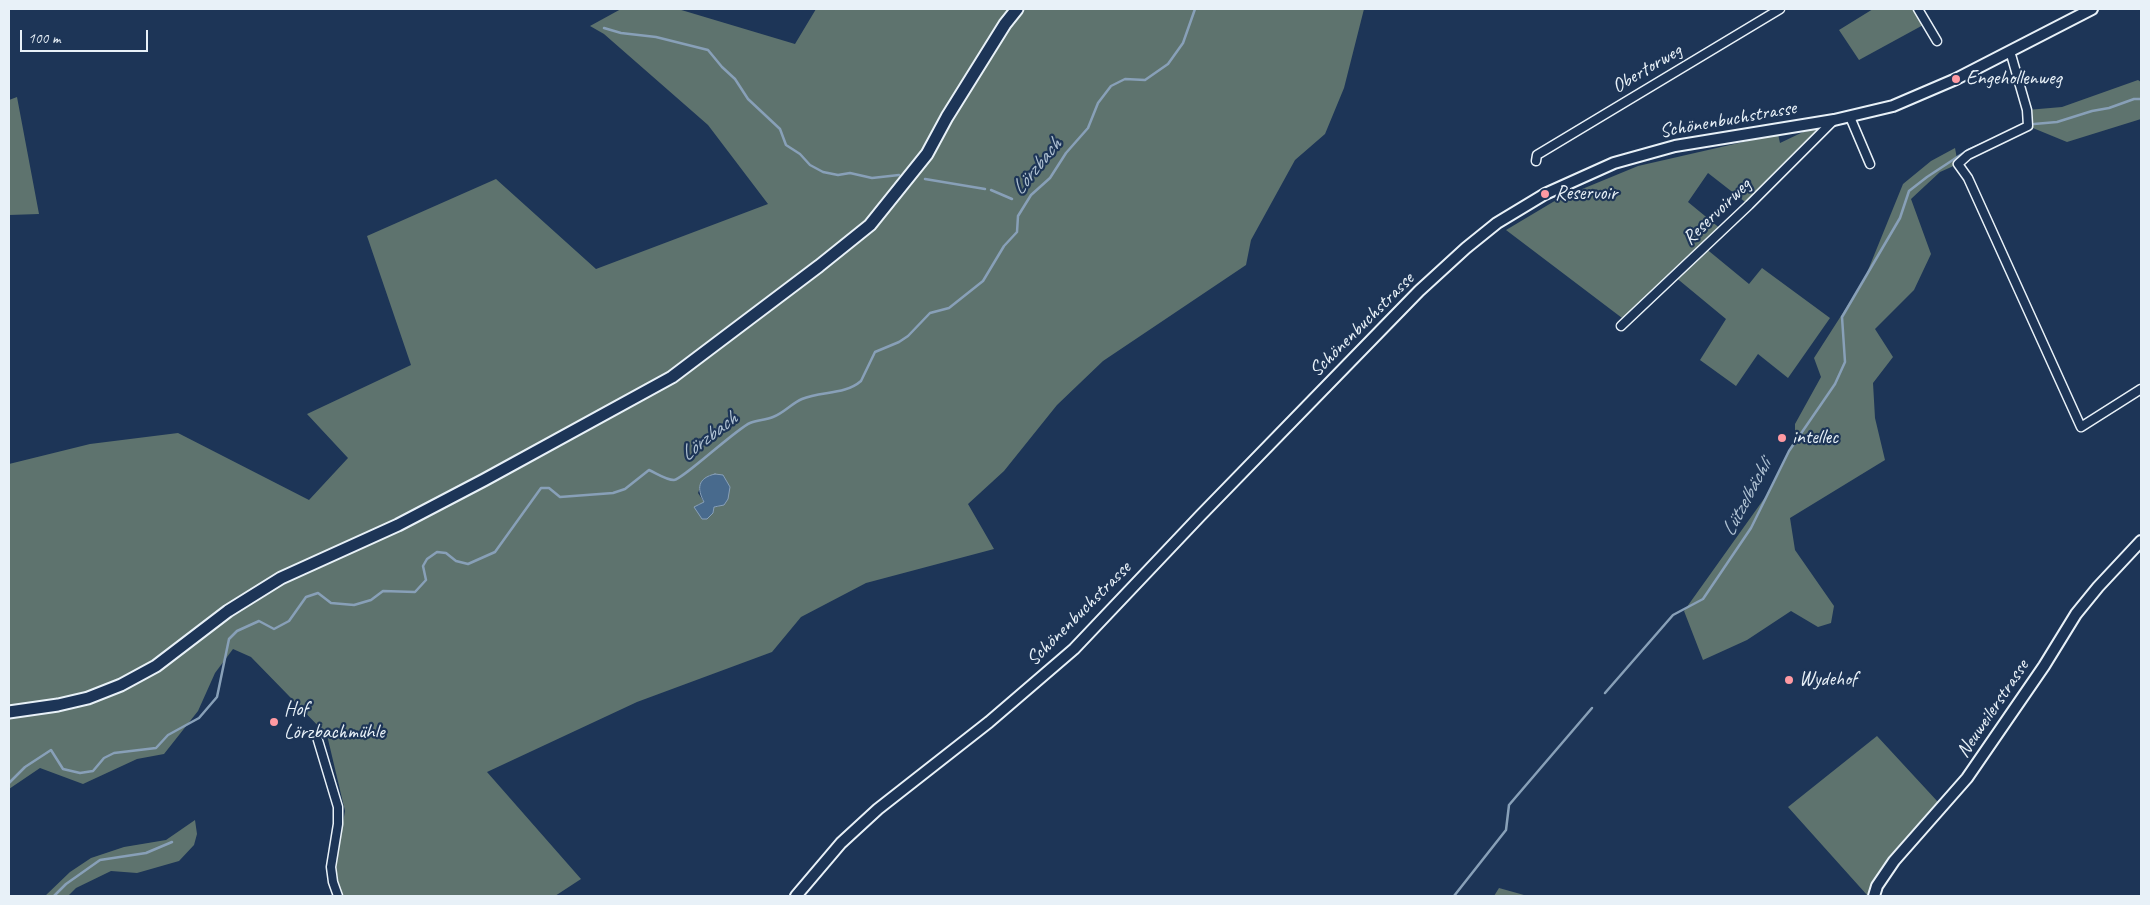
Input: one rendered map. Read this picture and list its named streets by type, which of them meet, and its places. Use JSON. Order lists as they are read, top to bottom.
{
  "streets": {
    "street": [
      "Obertorweg",
      "Schönenbuchstrasse",
      "Reservoirweg",
      "Neuweilerstrasse"
    ]
  },
  "crossings": [
    ["Schönenbuchstrasse", "Reservoirweg"]
  ],
  "water": ["Lörzbach", "Lützelbächli"],
  "places": [
    "Engehollenweg",
    "Reservoir",
    "intellec",
    "Wydehof",
    "Hof Lörzbachmühle"
  ],
  "scale_bar": "100 m"
}
